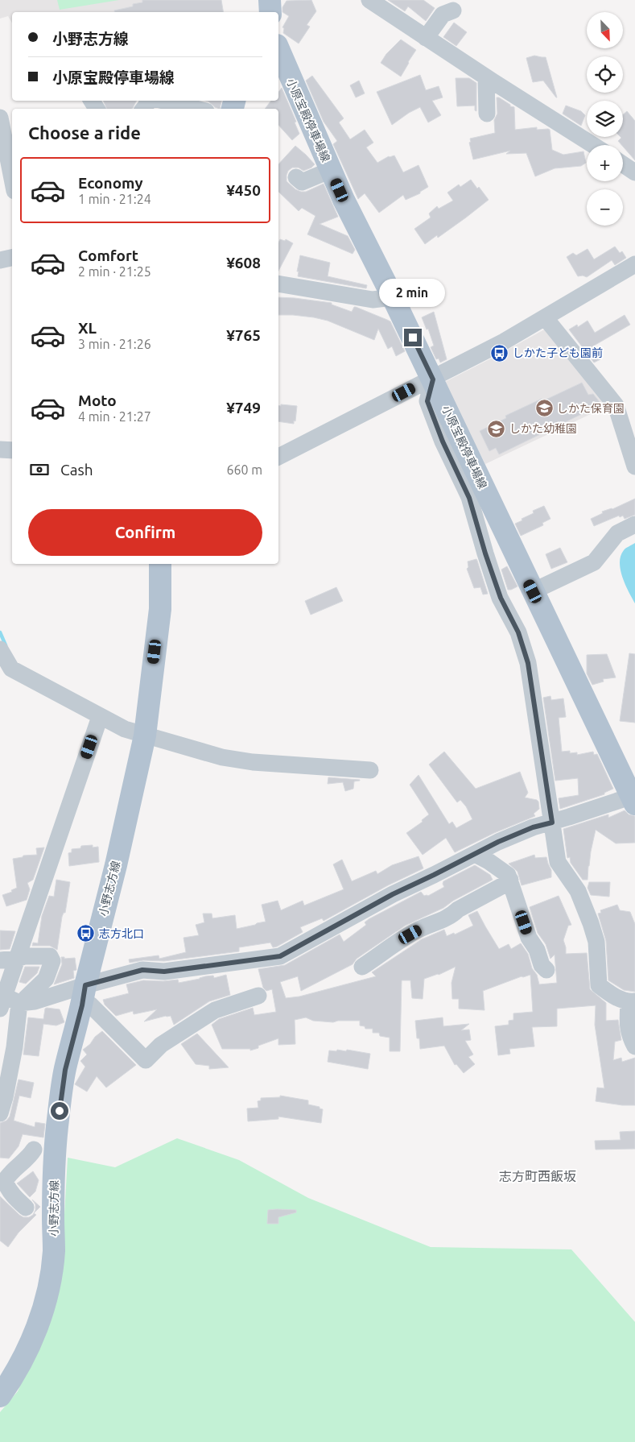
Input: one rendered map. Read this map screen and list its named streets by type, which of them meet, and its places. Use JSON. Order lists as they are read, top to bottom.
{
  "streets": {
    "main road": ["小原宝殿停車場線", "小野志方線"]
  },
  "districts": ["志方町西飯坂"],
  "places": {
    "bus stop": ["しかた子ども園前", "志方北口"],
    "school or university": ["しかた保育園", "しかた幼稚園"]
  },
  "north": "bottom right",
  "page": {
    "map_buttons": ["+", "−"],
    "banner": ["小野志方線", "小原宝殿停車場線"],
    "heading": "Choose a ride",
    "list": [
      {
        "name": "Economy",
        "note": "1 min · 21:24",
        "value": "¥450"
      },
      {
        "name": "Comfort",
        "note": "2 min · 21:25",
        "value": "¥608"
      },
      {
        "name": "XL",
        "note": "3 min · 21:26",
        "value": "¥765"
      },
      {
        "name": "Moto",
        "note": "4 min · 21:27",
        "value": "¥749"
      }
    ],
    "bubble": "2 min",
    "pay": ["Cash", "660 m"],
    "buttons": "Confirm"
  }
}
